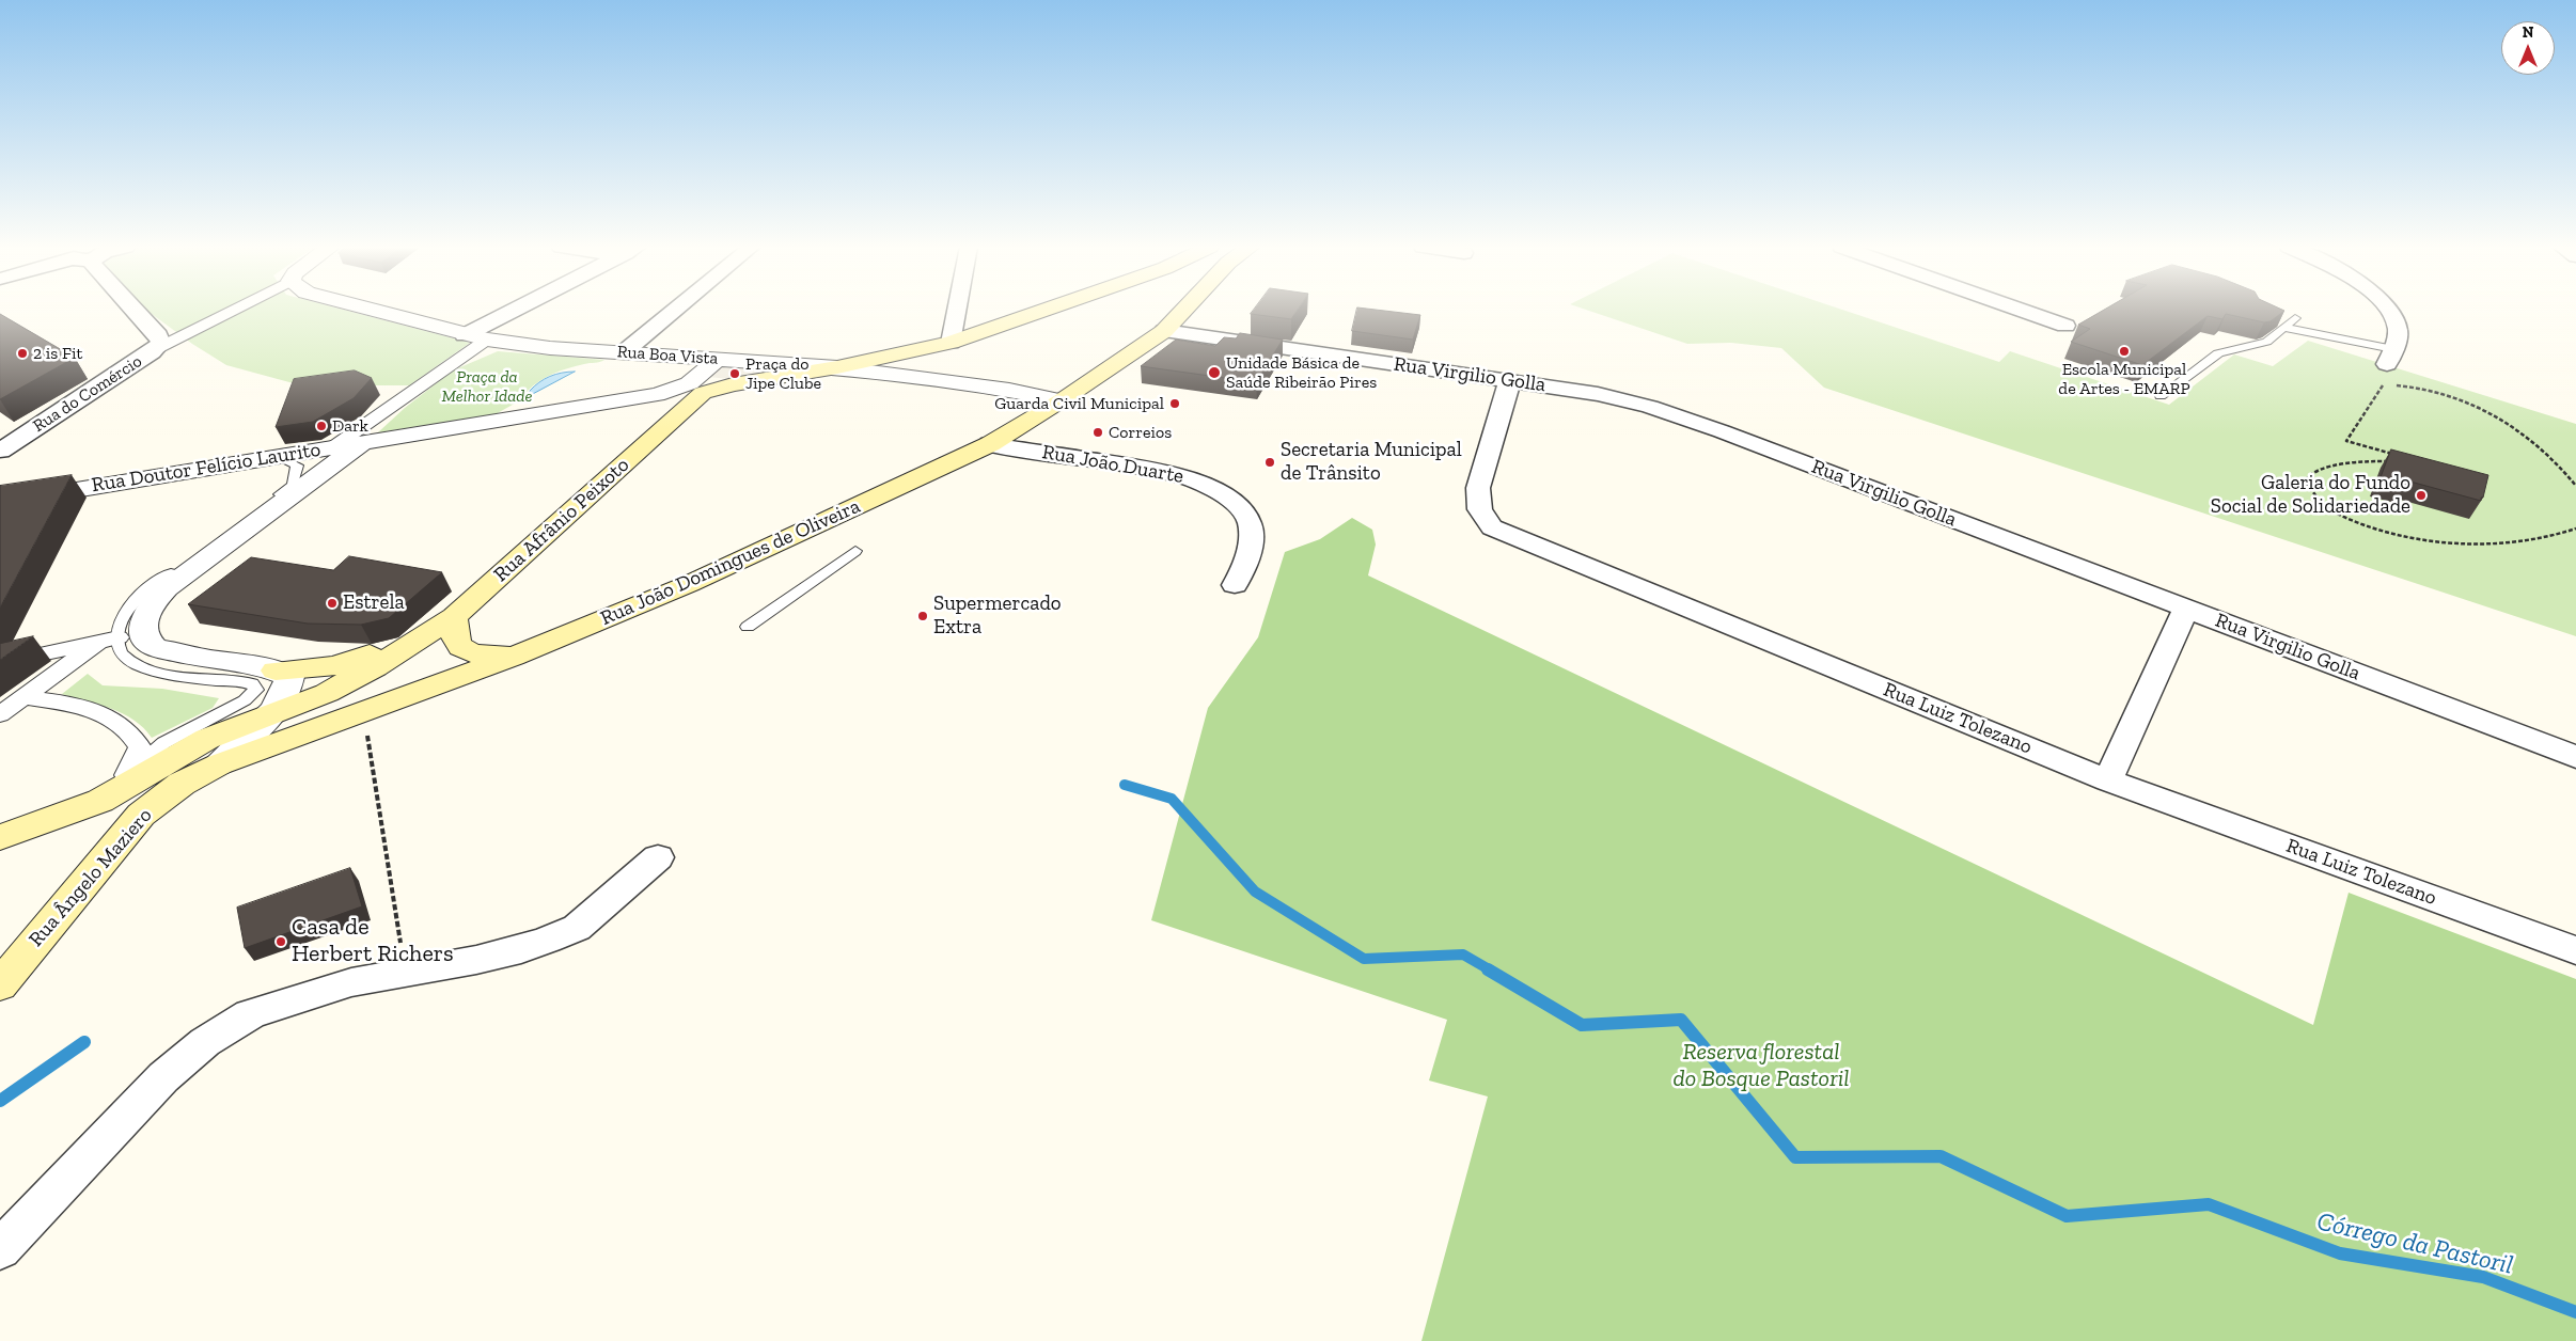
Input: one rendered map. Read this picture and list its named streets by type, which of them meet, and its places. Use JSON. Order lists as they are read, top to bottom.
{
  "streets": {
    "main road": ["Rua Afrânio Peixoto", "Rua João Domingues de Oliveira", "Rua Ângelo Maziero"],
    "street": [
      "Rua Boa Vista",
      "Rua Virgilio Golla",
      "Rua do Comércio",
      "Rua João Duarte",
      "Rua Doutor Felício Laurito",
      "Rua Luiz Tolezano"
    ]
  },
  "crossings": [
    ["Rua Boa Vista", "Rua Doutor Felício Laurito"],
    ["Rua Boa Vista", "Rua Afrânio Peixoto"],
    ["Rua Boa Vista", "Rua João Domingues de Oliveira"],
    ["Rua Virgilio Golla", "Rua João Domingues de Oliveira"],
    ["Rua Virgilio Golla", "Rua Luiz Tolezano"],
    ["Rua João Duarte", "Rua João Domingues de Oliveira"],
    ["Rua João Domingues de Oliveira", "Rua Ângelo Maziero"]
  ],
  "water": ["Córrego da Pastoril"],
  "parks": ["Praça da Melhor Idade", "Reserva florestal do Bosque Pastoril"],
  "places": [
    "Escola Municipal de Artes - EMARP",
    "2 is Fit",
    "Unidade Básica de Saúde Ribeirão Pires",
    "Praça do Jipe Clube",
    "Guarda Civil Municipal",
    "Dark",
    "Correios",
    "Secretaria Municipal de Trânsito",
    "Galeria do Fundo Social de Solidariedade",
    "Estrela",
    "Supermercado Extra",
    "Casa de Herbert Richers"
  ],
  "north": "top"
}
